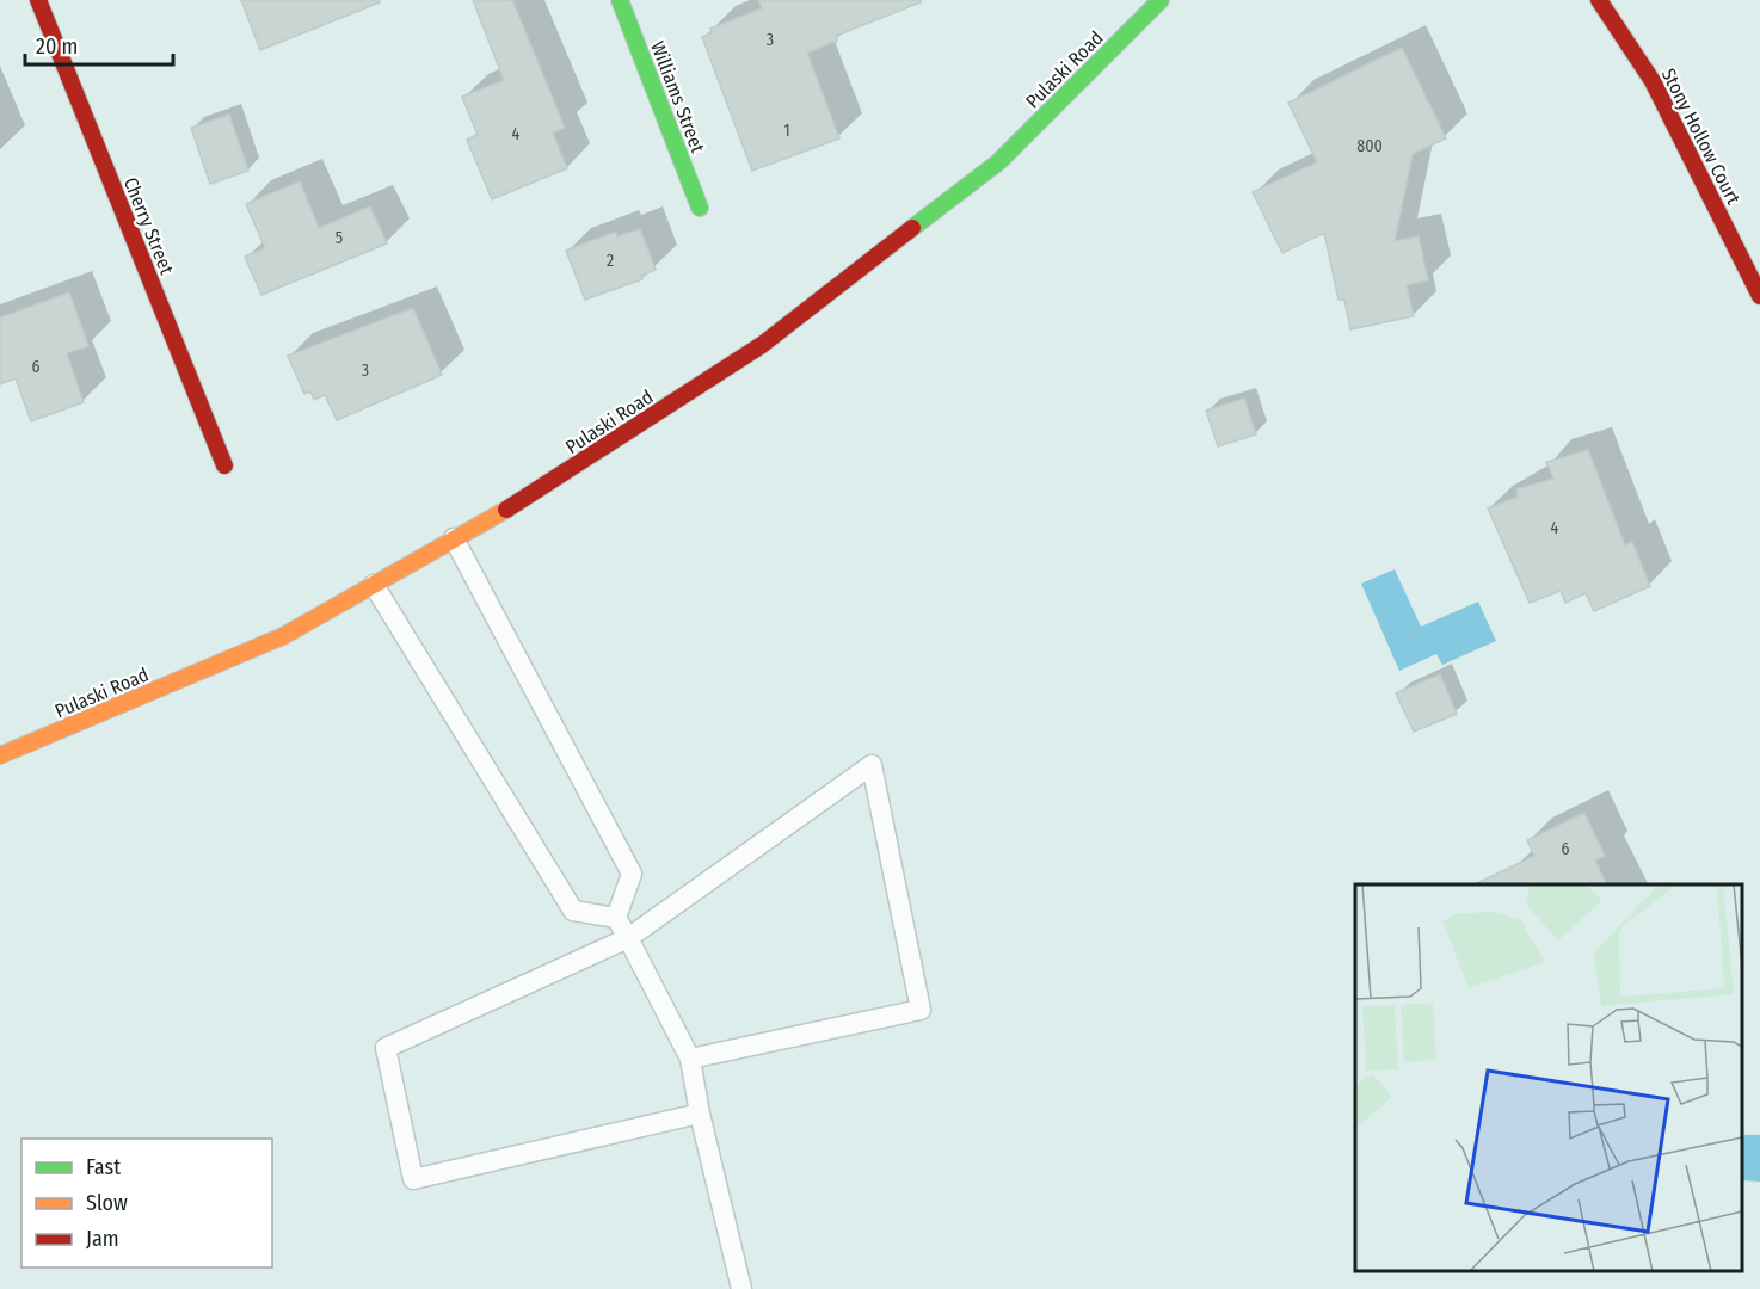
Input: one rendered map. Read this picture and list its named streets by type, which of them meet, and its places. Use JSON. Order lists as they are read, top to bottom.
{
  "streets": {
    "main road": [
      "Pulaski Road",
      "Williams Street",
      "Stony Hollow Court",
      "Cherry Street"
    ]
  },
  "house_numbers": [
    "3",
    "1",
    "4",
    "800",
    "5",
    "2",
    "6",
    "3",
    "4",
    "6"
  ],
  "legend": ["Fast", "Slow", "Jam"],
  "scale_bar": "20 m"
}
